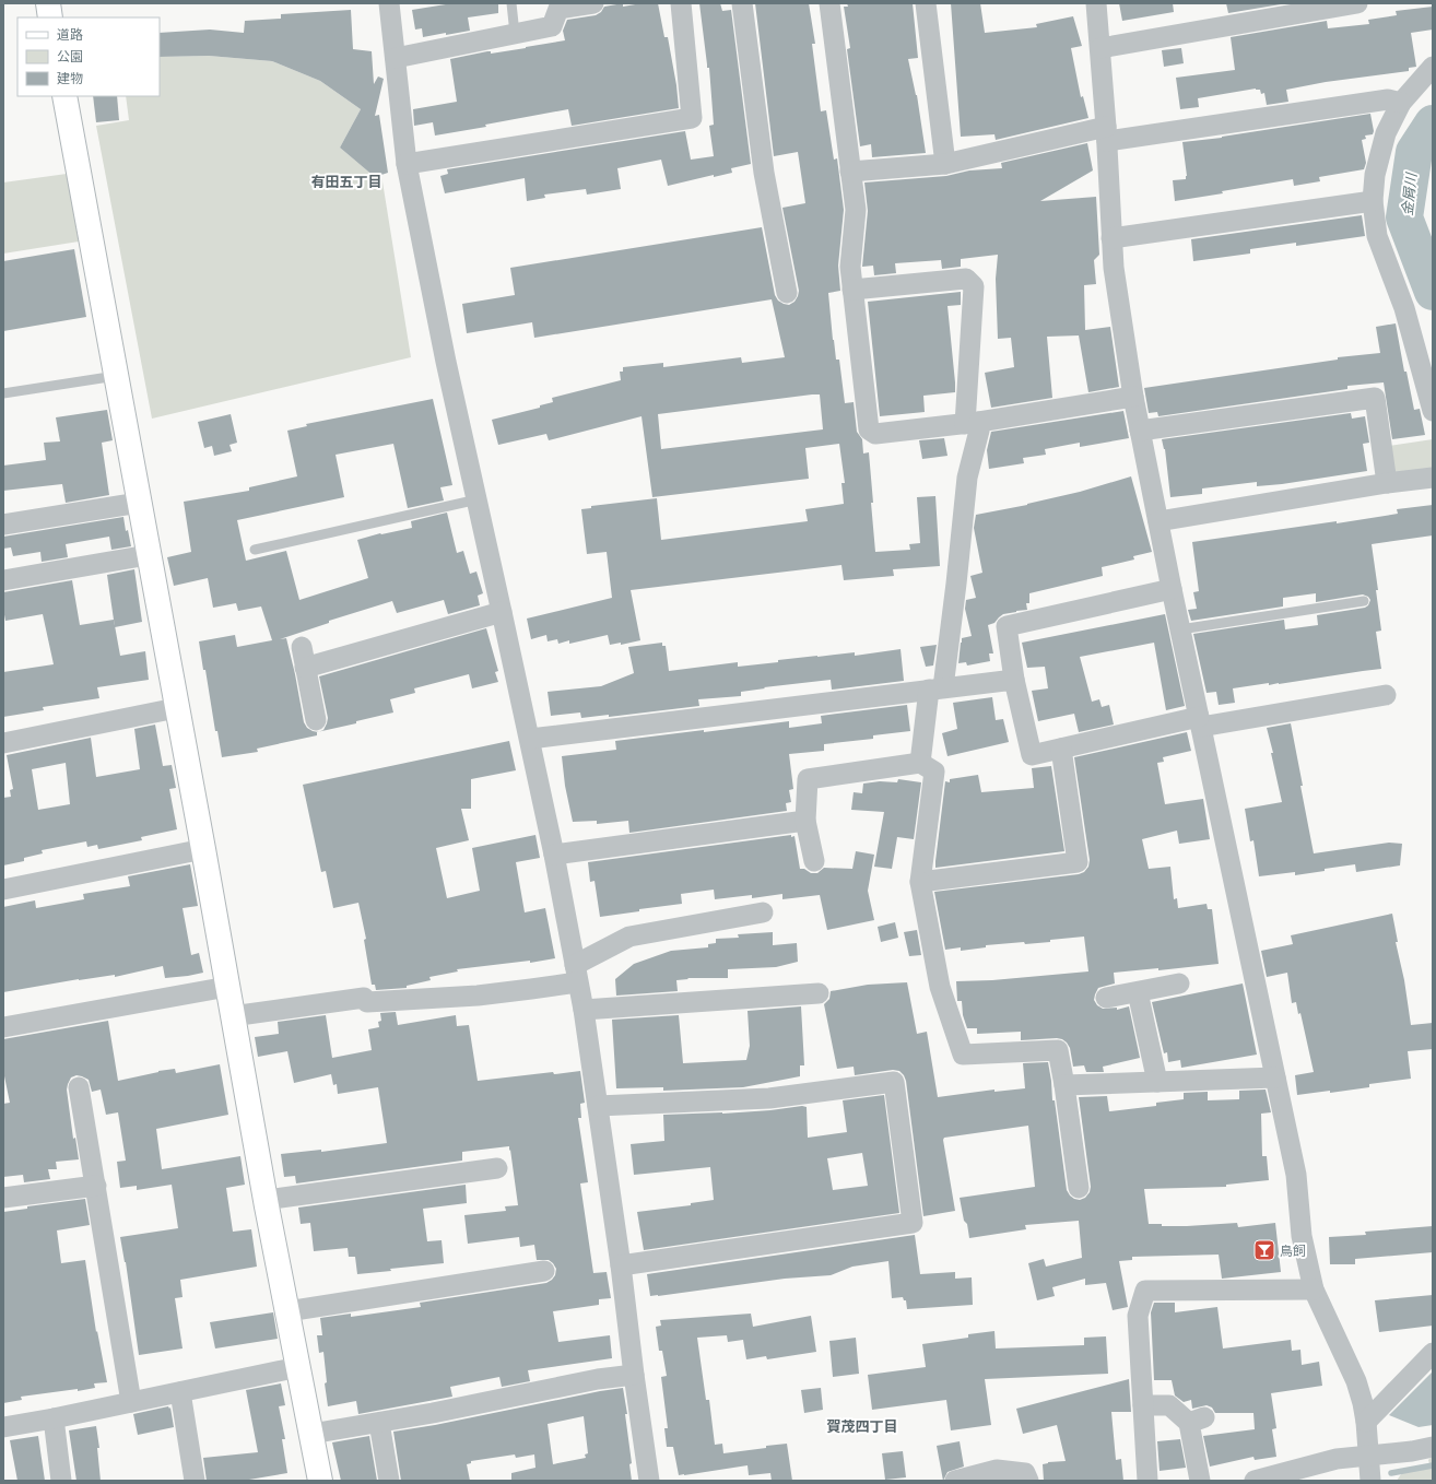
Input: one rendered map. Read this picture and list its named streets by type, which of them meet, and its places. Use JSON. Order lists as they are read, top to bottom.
{
  "districts": ["有田五丁目", "賀茂四丁目"],
  "water": ["金屑川"],
  "places": {
    "bar": ["鳥飼"]
  },
  "legend": ["道路", "公園", "建物"]
}
